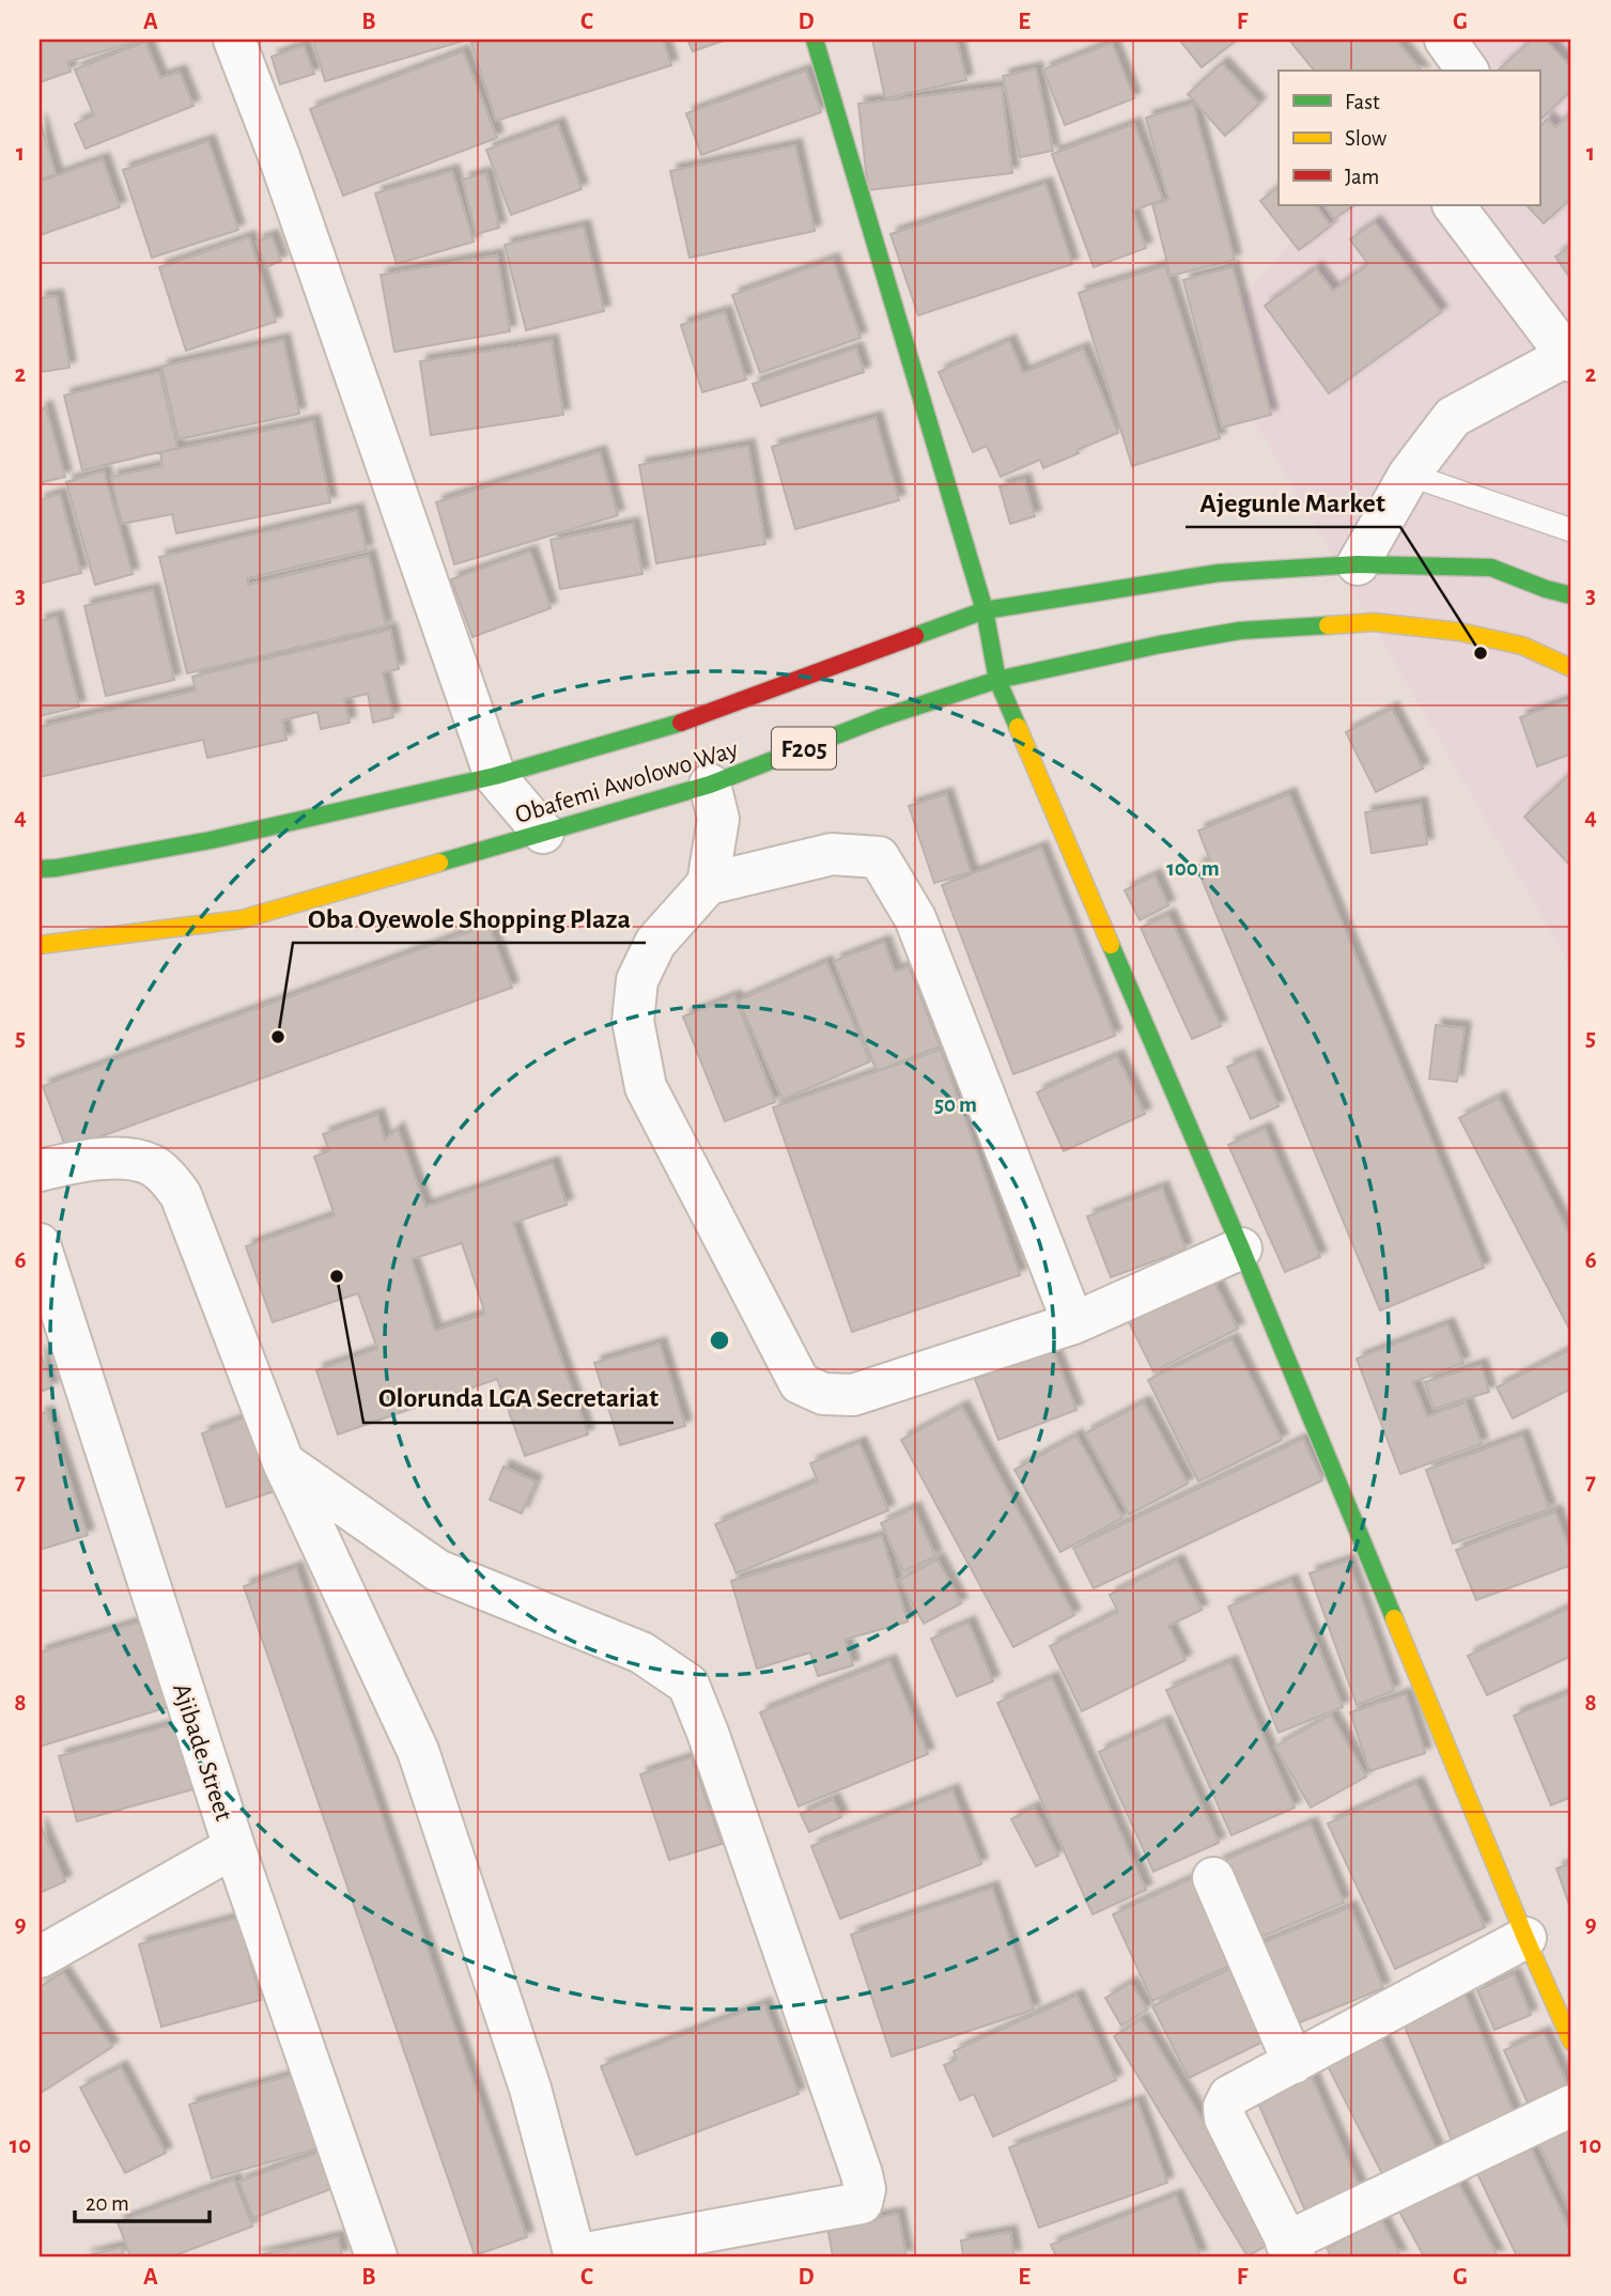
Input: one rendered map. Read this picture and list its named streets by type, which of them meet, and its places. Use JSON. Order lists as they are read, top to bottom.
{
  "streets": {
    "main road": ["F205", "Obafemi Awolowo Way"],
    "street": ["Ajibade Street"]
  },
  "places": ["Ajegunle Market", "Oba Oyewole Shopping Plaza", "Olorunda LGA Secretariat"],
  "legend": ["Fast", "Slow", "Jam"],
  "scale_bar": "20 m",
  "grid": {
    "columns": [
      "A",
      "B",
      "C",
      "D",
      "E",
      "F",
      "G"
    ],
    "rows": [
      "1",
      "2",
      "3",
      "4",
      "5",
      "6",
      "7",
      "8",
      "9",
      "10"
    ]
  },
  "rings": ["100 m", "50 m"]
}
